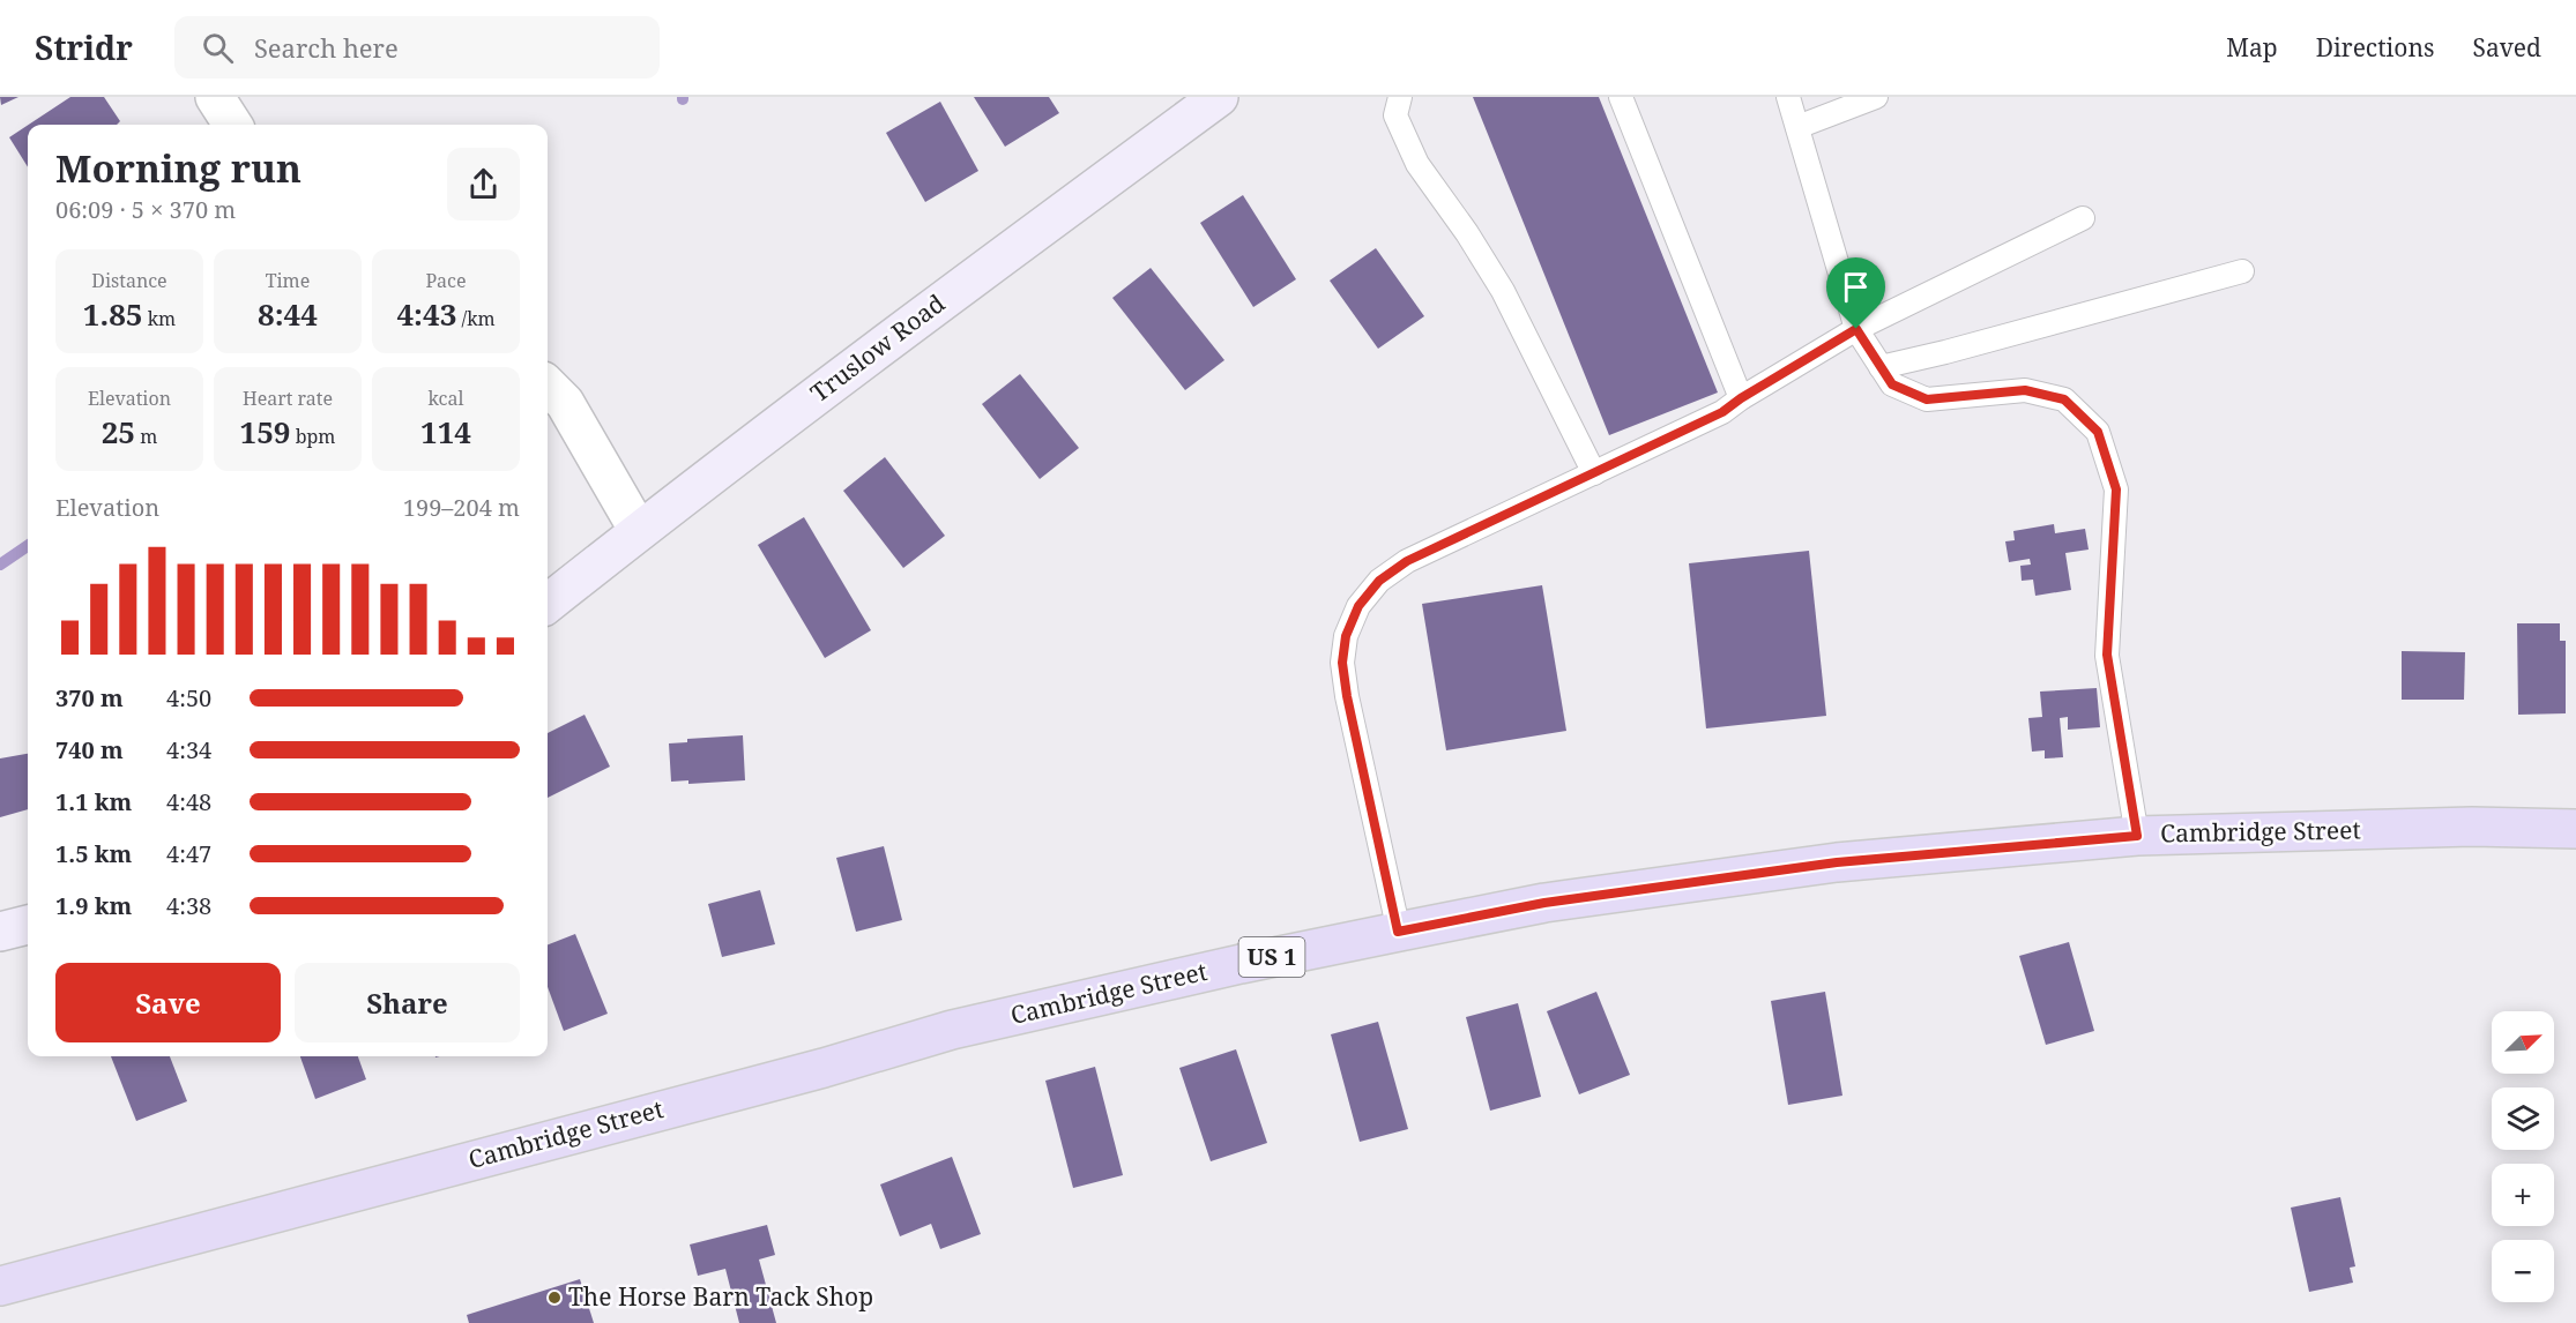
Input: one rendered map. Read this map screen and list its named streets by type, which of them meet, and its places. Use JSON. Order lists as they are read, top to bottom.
{
  "streets": {
    "main road": ["Cambridge Street", "US 1"],
    "street": ["Truslow Road"]
  },
  "places": ["The Horse Barn Tack Shop"],
  "north": "top right",
  "page": {
    "header": "Stridr",
    "search": "Search here",
    "nav": ["Map", "Directions", "Saved"],
    "heading": ["Morning run", "06:09 · 5 × 370 m"],
    "stats": [
      ["Distance", "1.85 km"],
      ["Time", "8:44"],
      ["Pace", "4:43 /km"],
      ["Elevation", "25 m"],
      ["Heart rate", "159 bpm"],
      ["kcal", "114"]
    ],
    "chart": ["Elevation", "199–204 m"],
    "list": [
      {
        "name": "370 m",
        "note": "4:50"
      },
      {
        "name": "740 m",
        "note": "4:34"
      },
      {
        "name": "1.1 km",
        "note": "4:48"
      },
      {
        "name": "1.5 km",
        "note": "4:47"
      },
      {
        "name": "1.9 km",
        "note": "4:38"
      }
    ],
    "buttons": ["Save", "Share"],
    "map_buttons": ["+", "−"]
  }
}
